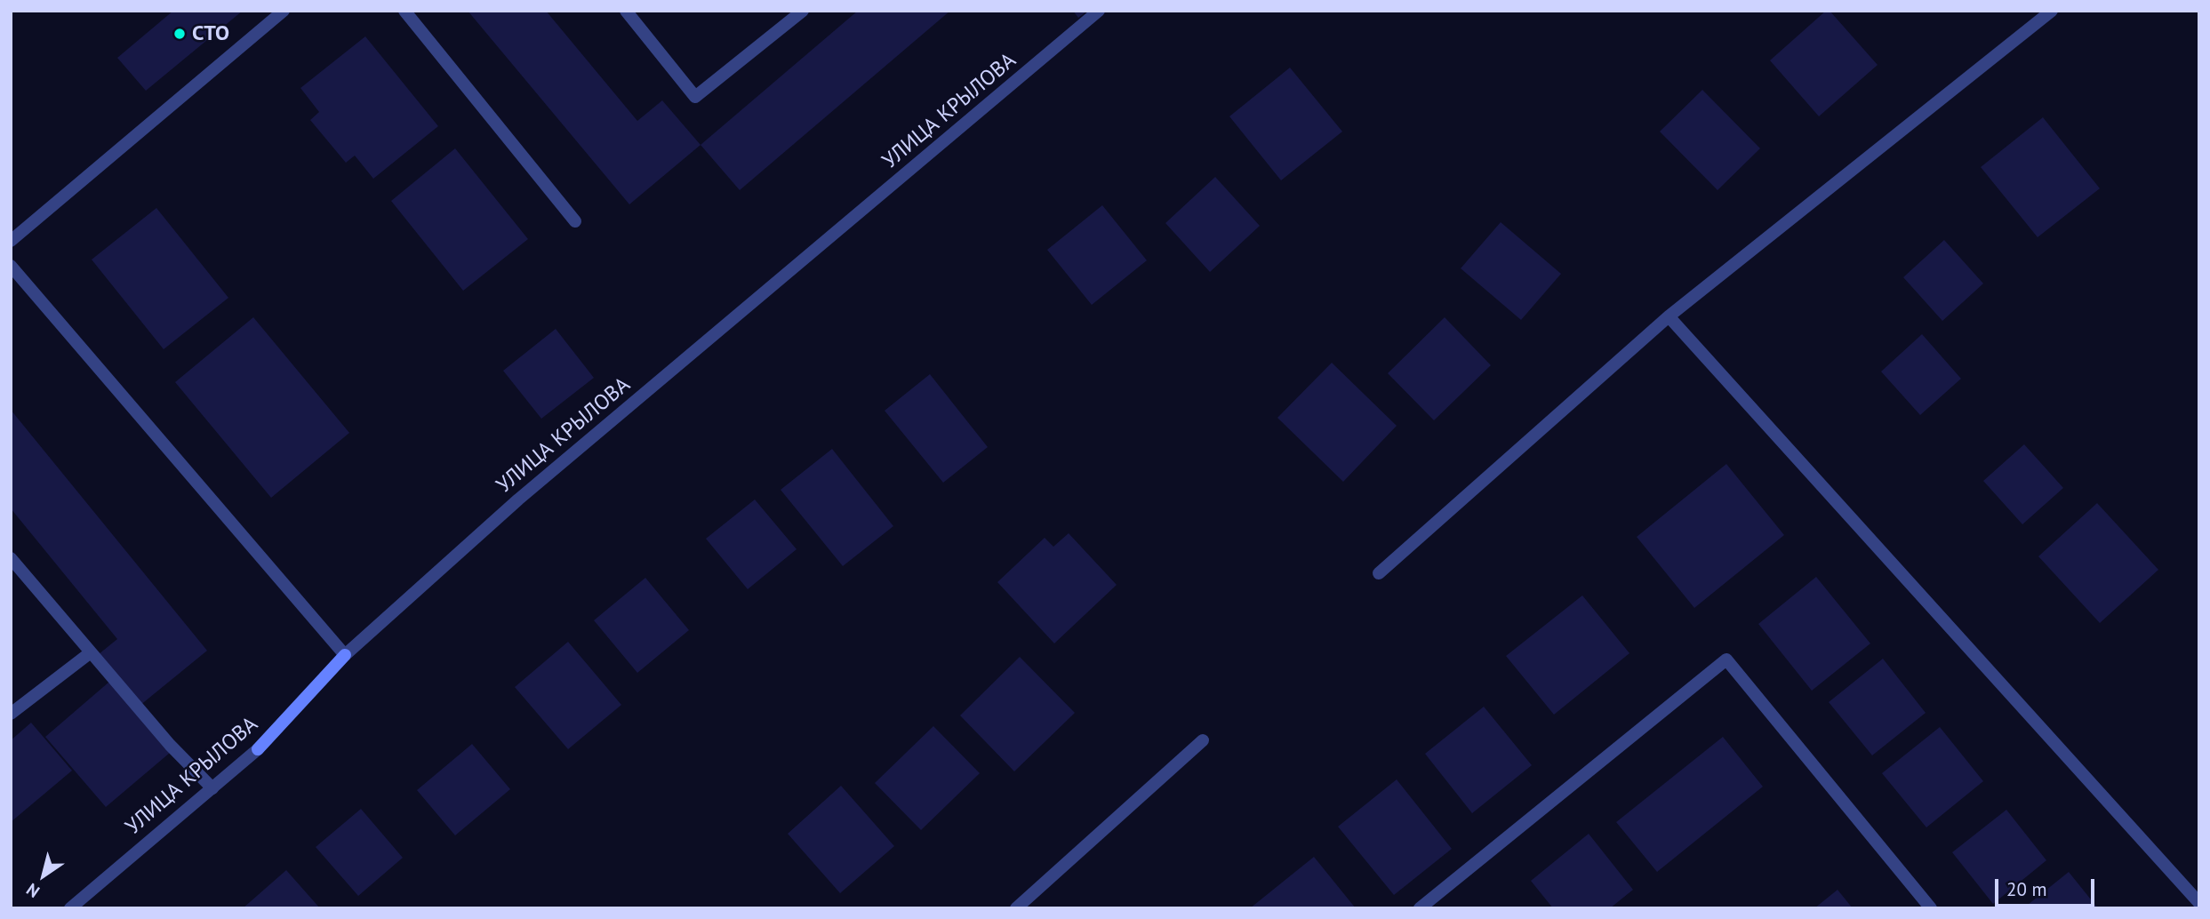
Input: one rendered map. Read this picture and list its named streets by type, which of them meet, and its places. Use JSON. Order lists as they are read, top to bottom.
{
  "streets": {
    "street": ["УЛИЦА КРЫЛОВА"]
  },
  "places": ["СТО"],
  "scale_bar": "20 m",
  "north": "bottom left"
}
